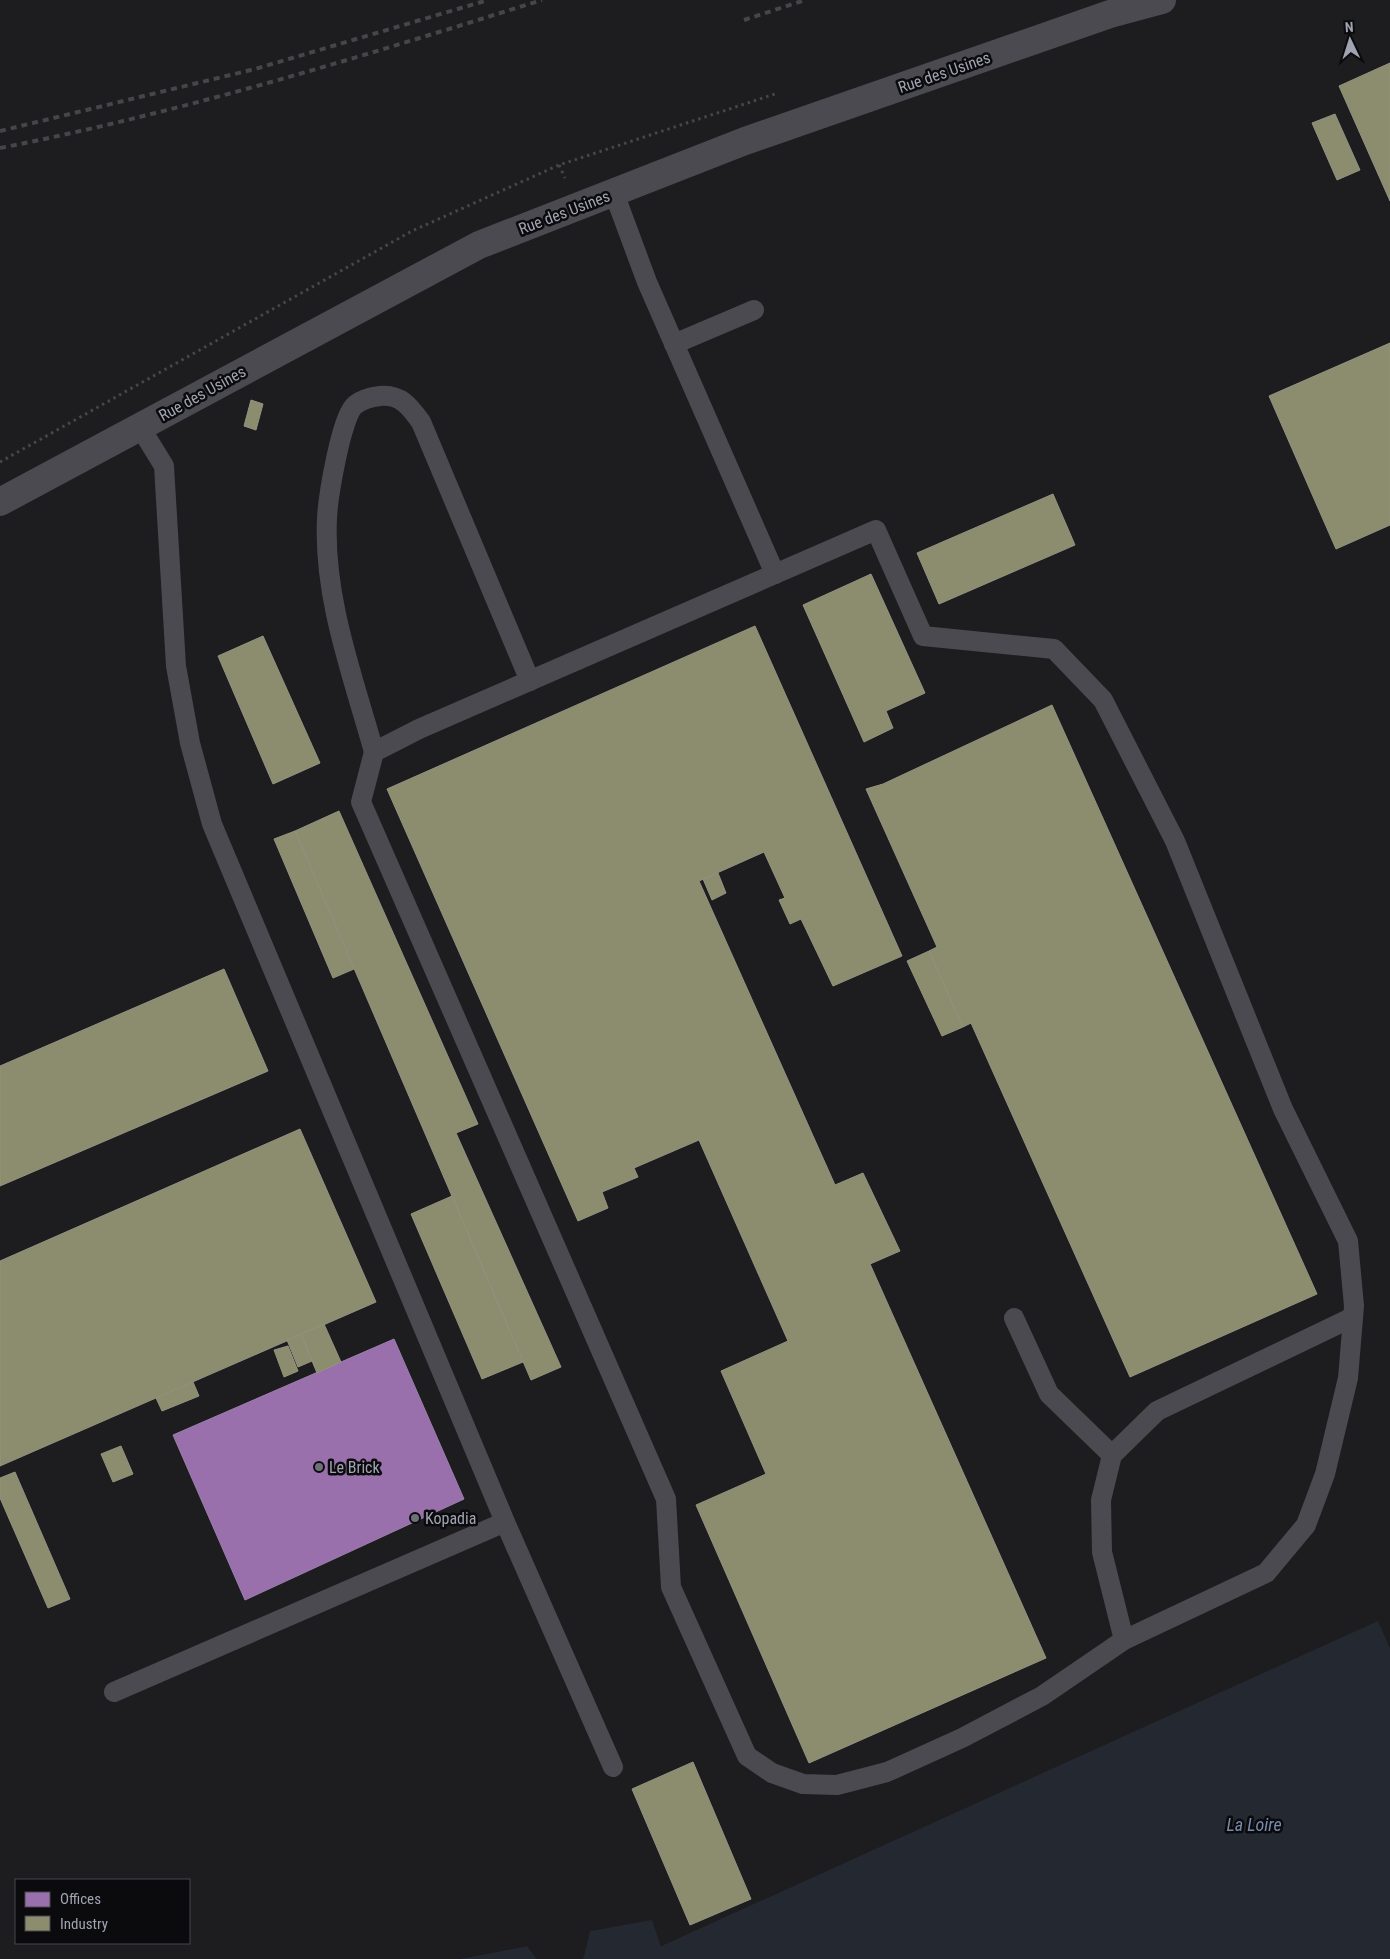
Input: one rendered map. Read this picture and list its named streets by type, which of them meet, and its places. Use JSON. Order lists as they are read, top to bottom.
{
  "streets": {
    "street": ["Rue des Usines"]
  },
  "water": ["La Loire"],
  "places": ["Le Brick", "Kopadia"],
  "legend": ["Offices", "Industry"],
  "north": "top"
}
